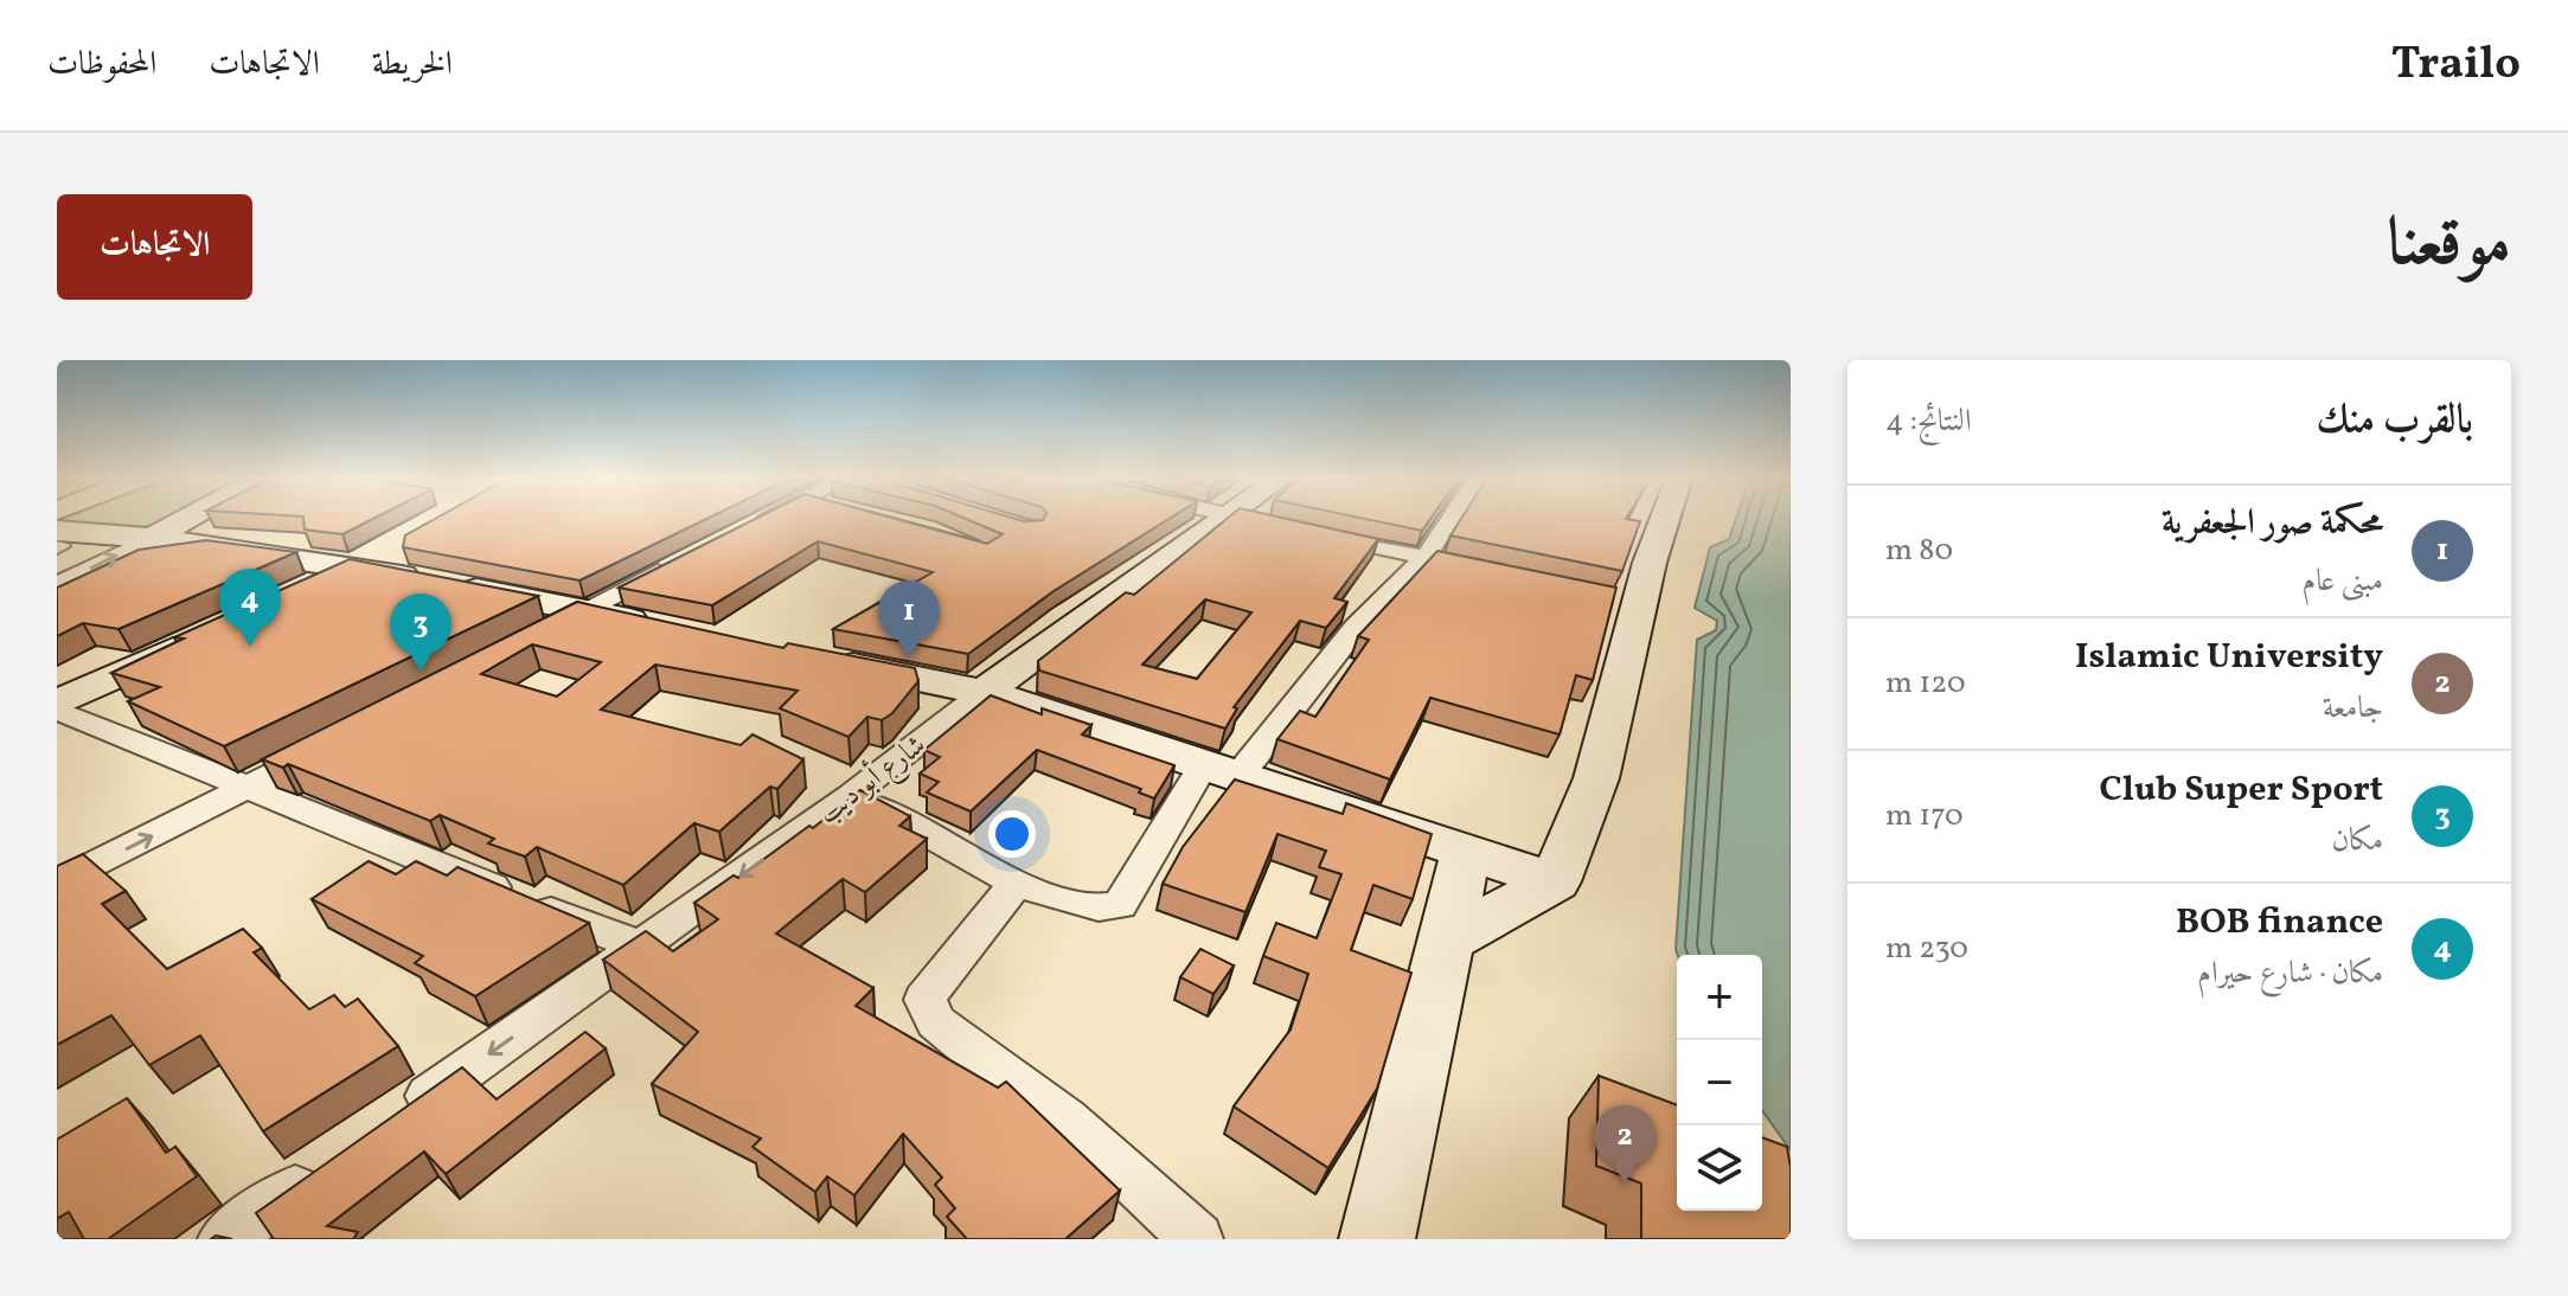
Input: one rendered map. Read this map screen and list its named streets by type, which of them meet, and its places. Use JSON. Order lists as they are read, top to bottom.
{
  "streets": {
    "main road": ["شارع أبو ديب"]
  },
  "one_way": ["شارع أبو ديب"],
  "page": {
    "header": "Trailo",
    "nav": ["الخريطة", "الاتجاهات", "المحفوظات"],
    "title": "موقعنا",
    "buttons": "الاتجاهات",
    "heading": ["بالقرب منك", "النتائج: 4"],
    "list": [
      {
        "mark": "1",
        "name": "محكمة صور الجعفرية",
        "note": "مبنى عام",
        "value": "80 m"
      },
      {
        "mark": "2",
        "name": "Islamic University",
        "note": "جامعة",
        "value": "120 m"
      },
      {
        "mark": "3",
        "name": "Club Super Sport",
        "note": "مكان",
        "value": "170 m"
      },
      {
        "mark": "4",
        "name": "BOB finance",
        "note": "مكان · شارع حيرام",
        "value": "230 m"
      }
    ],
    "pins": [
      "4",
      "1",
      "3",
      "2"
    ],
    "map_buttons": ["+", "−"]
  }
}
